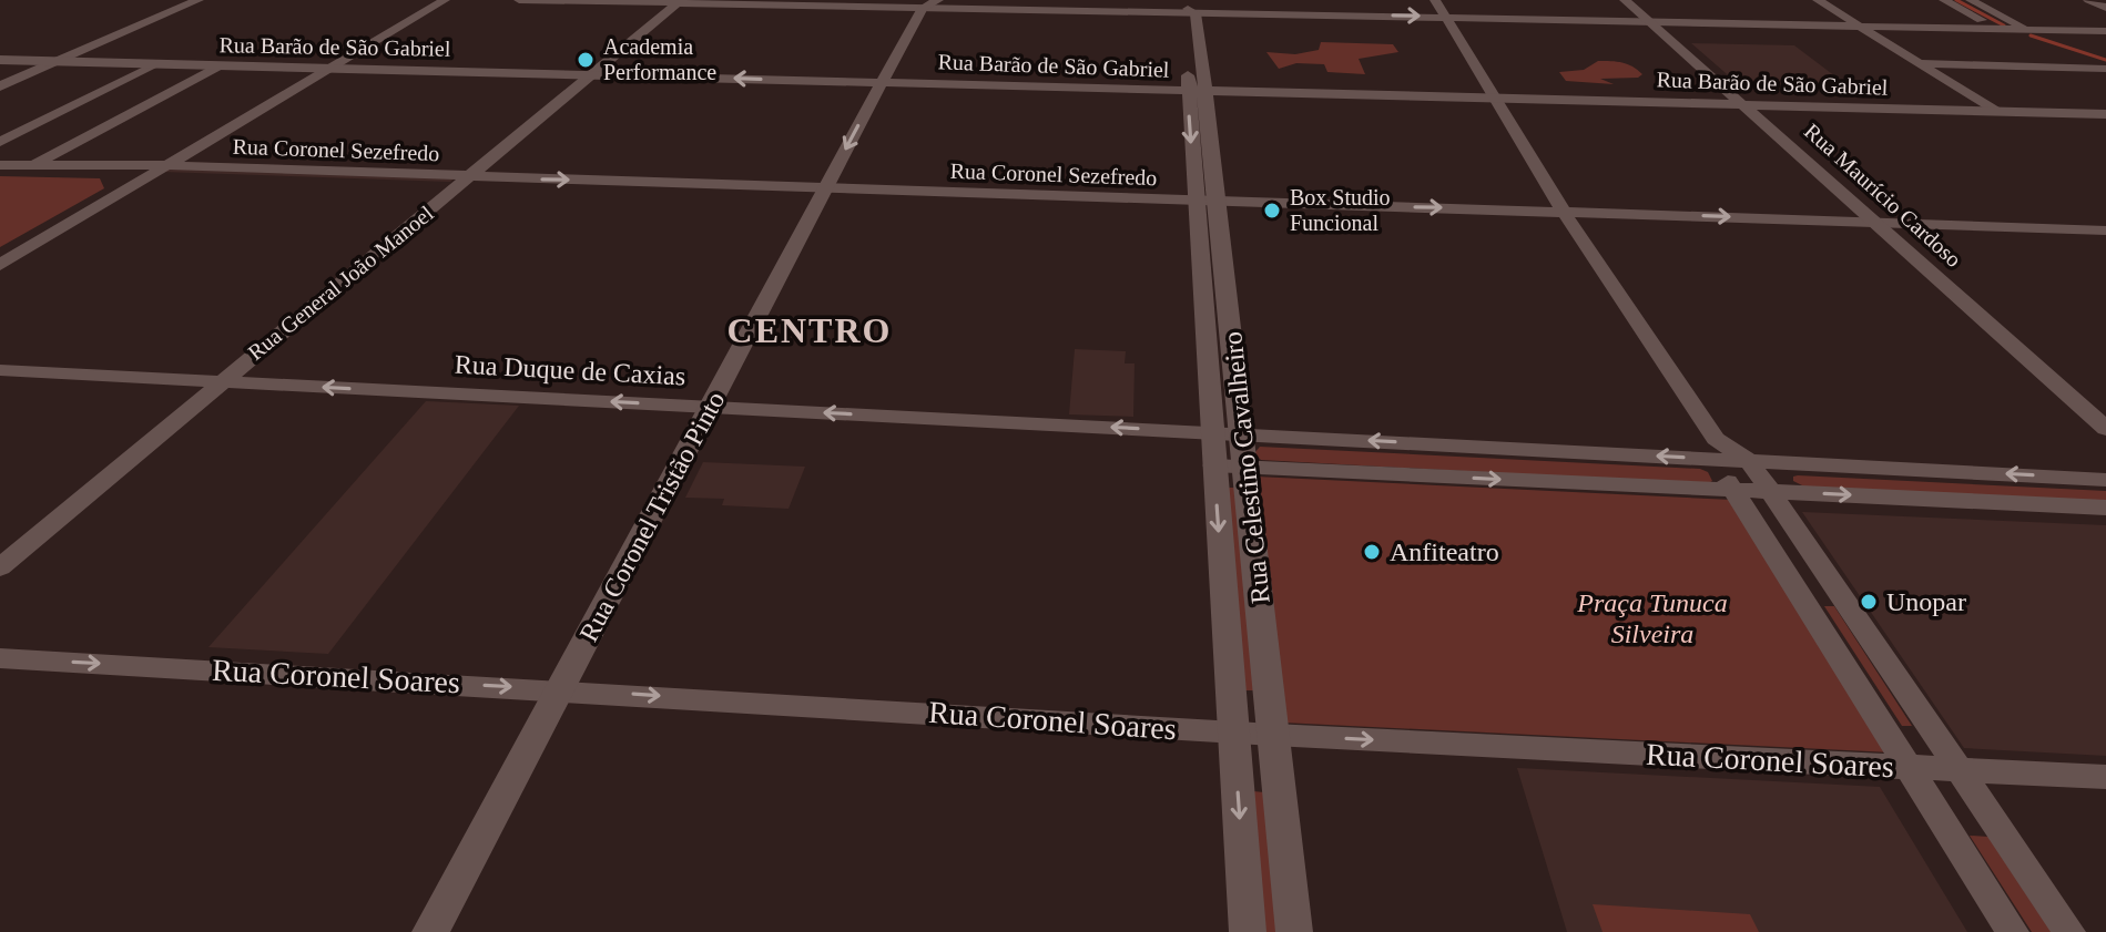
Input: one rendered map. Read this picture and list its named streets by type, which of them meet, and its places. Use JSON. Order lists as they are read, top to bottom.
{
  "streets": {
    "main road": [
      "Rua Barão de São Gabriel",
      "Rua Maurício Cardoso",
      "Rua Celestino Cavalheiro",
      "Rua Coronel Tristão Pinto"
    ],
    "street": [
      "Rua Coronel Sezefredo",
      "Rua General João Manoel",
      "Rua Duque de Caxias",
      "Rua Coronel Soares"
    ]
  },
  "crossings": [
    ["Rua Barão de São Gabriel", "Rua Maurício Cardoso"],
    ["Rua Barão de São Gabriel", "Rua General João Manoel"],
    ["Rua Barão de São Gabriel", "Rua Celestino Cavalheiro"],
    ["Rua Barão de São Gabriel", "Rua Coronel Tristão Pinto"],
    ["Rua Coronel Sezefredo", "Rua Maurício Cardoso"],
    ["Rua Coronel Sezefredo", "Rua General João Manoel"],
    ["Rua Coronel Sezefredo", "Rua Celestino Cavalheiro"],
    ["Rua Coronel Sezefredo", "Rua Coronel Tristão Pinto"],
    ["Rua General João Manoel", "Rua Duque de Caxias"],
    ["Rua Duque de Caxias", "Rua Celestino Cavalheiro"],
    ["Rua Duque de Caxias", "Rua Coronel Tristão Pinto"],
    ["Rua Celestino Cavalheiro", "Rua Coronel Soares"],
    ["Rua Coronel Tristão Pinto", "Rua Coronel Soares"]
  ],
  "one_way": ["Rua Coronel Soares"],
  "districts": ["CENTRO"],
  "parks": ["Praça Tunuca Silveira"],
  "places": [
    "Academia Performance",
    "Box Studio Funcional",
    "Anfiteatro",
    "Unopar"
  ]
}
